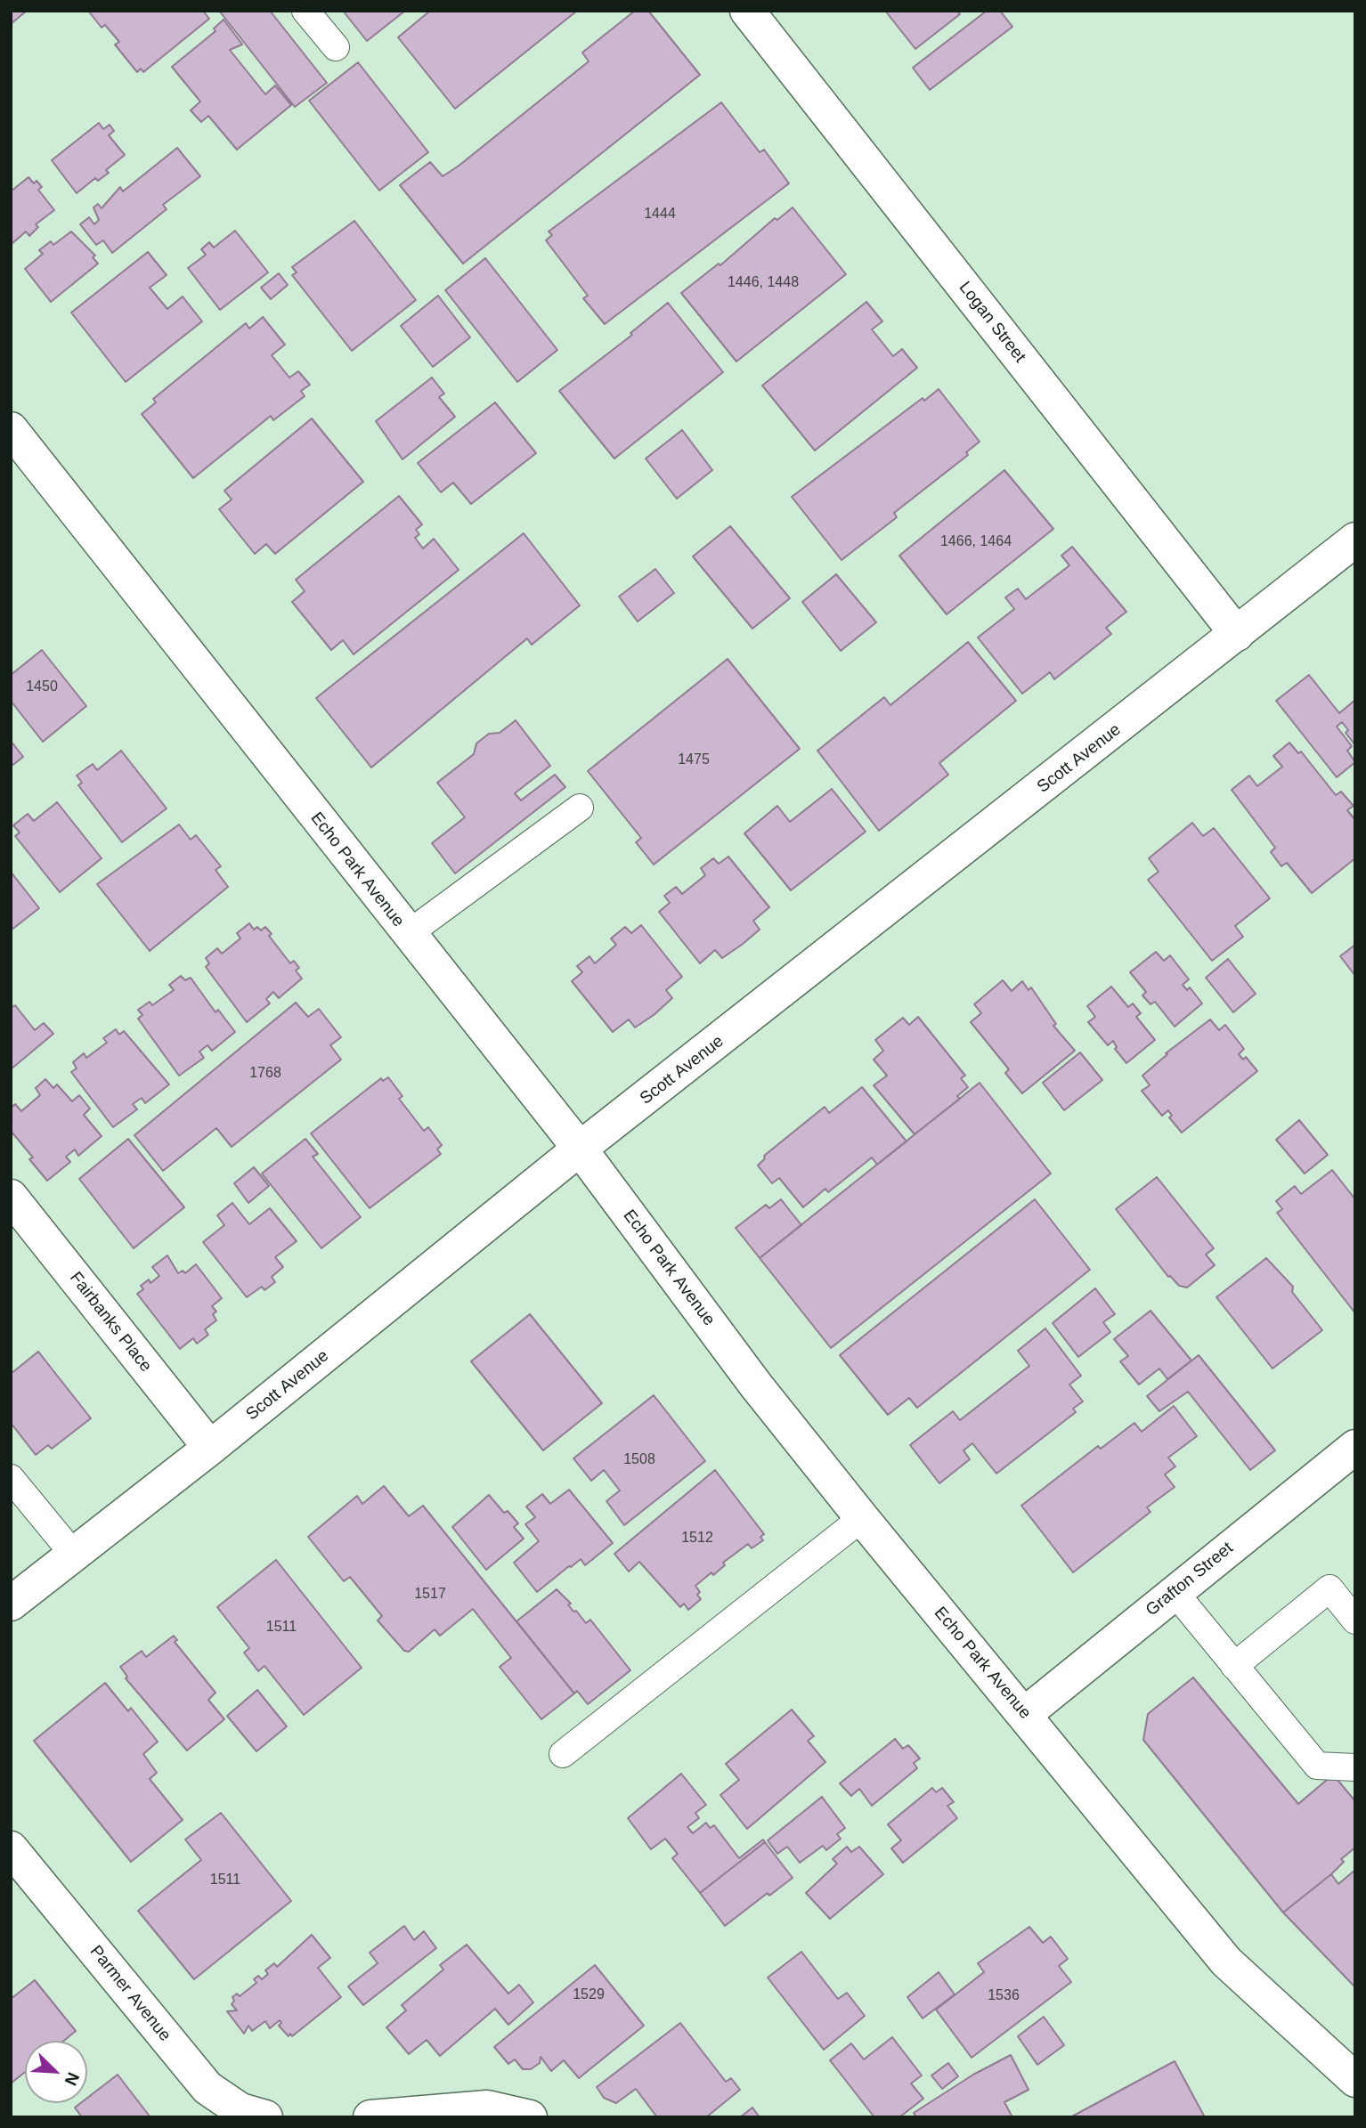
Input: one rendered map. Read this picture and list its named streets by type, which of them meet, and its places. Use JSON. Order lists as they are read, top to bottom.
{
  "streets": {
    "street": [
      "Logan Street",
      "Scott Avenue",
      "Echo Park Avenue",
      "Fairbanks Place",
      "Grafton Street",
      "Parmer Avenue"
    ]
  },
  "crossings": [
    ["Logan Street", "Scott Avenue"],
    ["Scott Avenue", "Echo Park Avenue"],
    ["Scott Avenue", "Fairbanks Place"],
    ["Echo Park Avenue", "Grafton Street"]
  ],
  "house_numbers": [
    "1444",
    "1446, 1448",
    "1466, 1464",
    "1450",
    "1475",
    "1768",
    "1508",
    "1512",
    "1517",
    "1511",
    "1511",
    "1529",
    "1536"
  ],
  "north": "bottom right"
}
